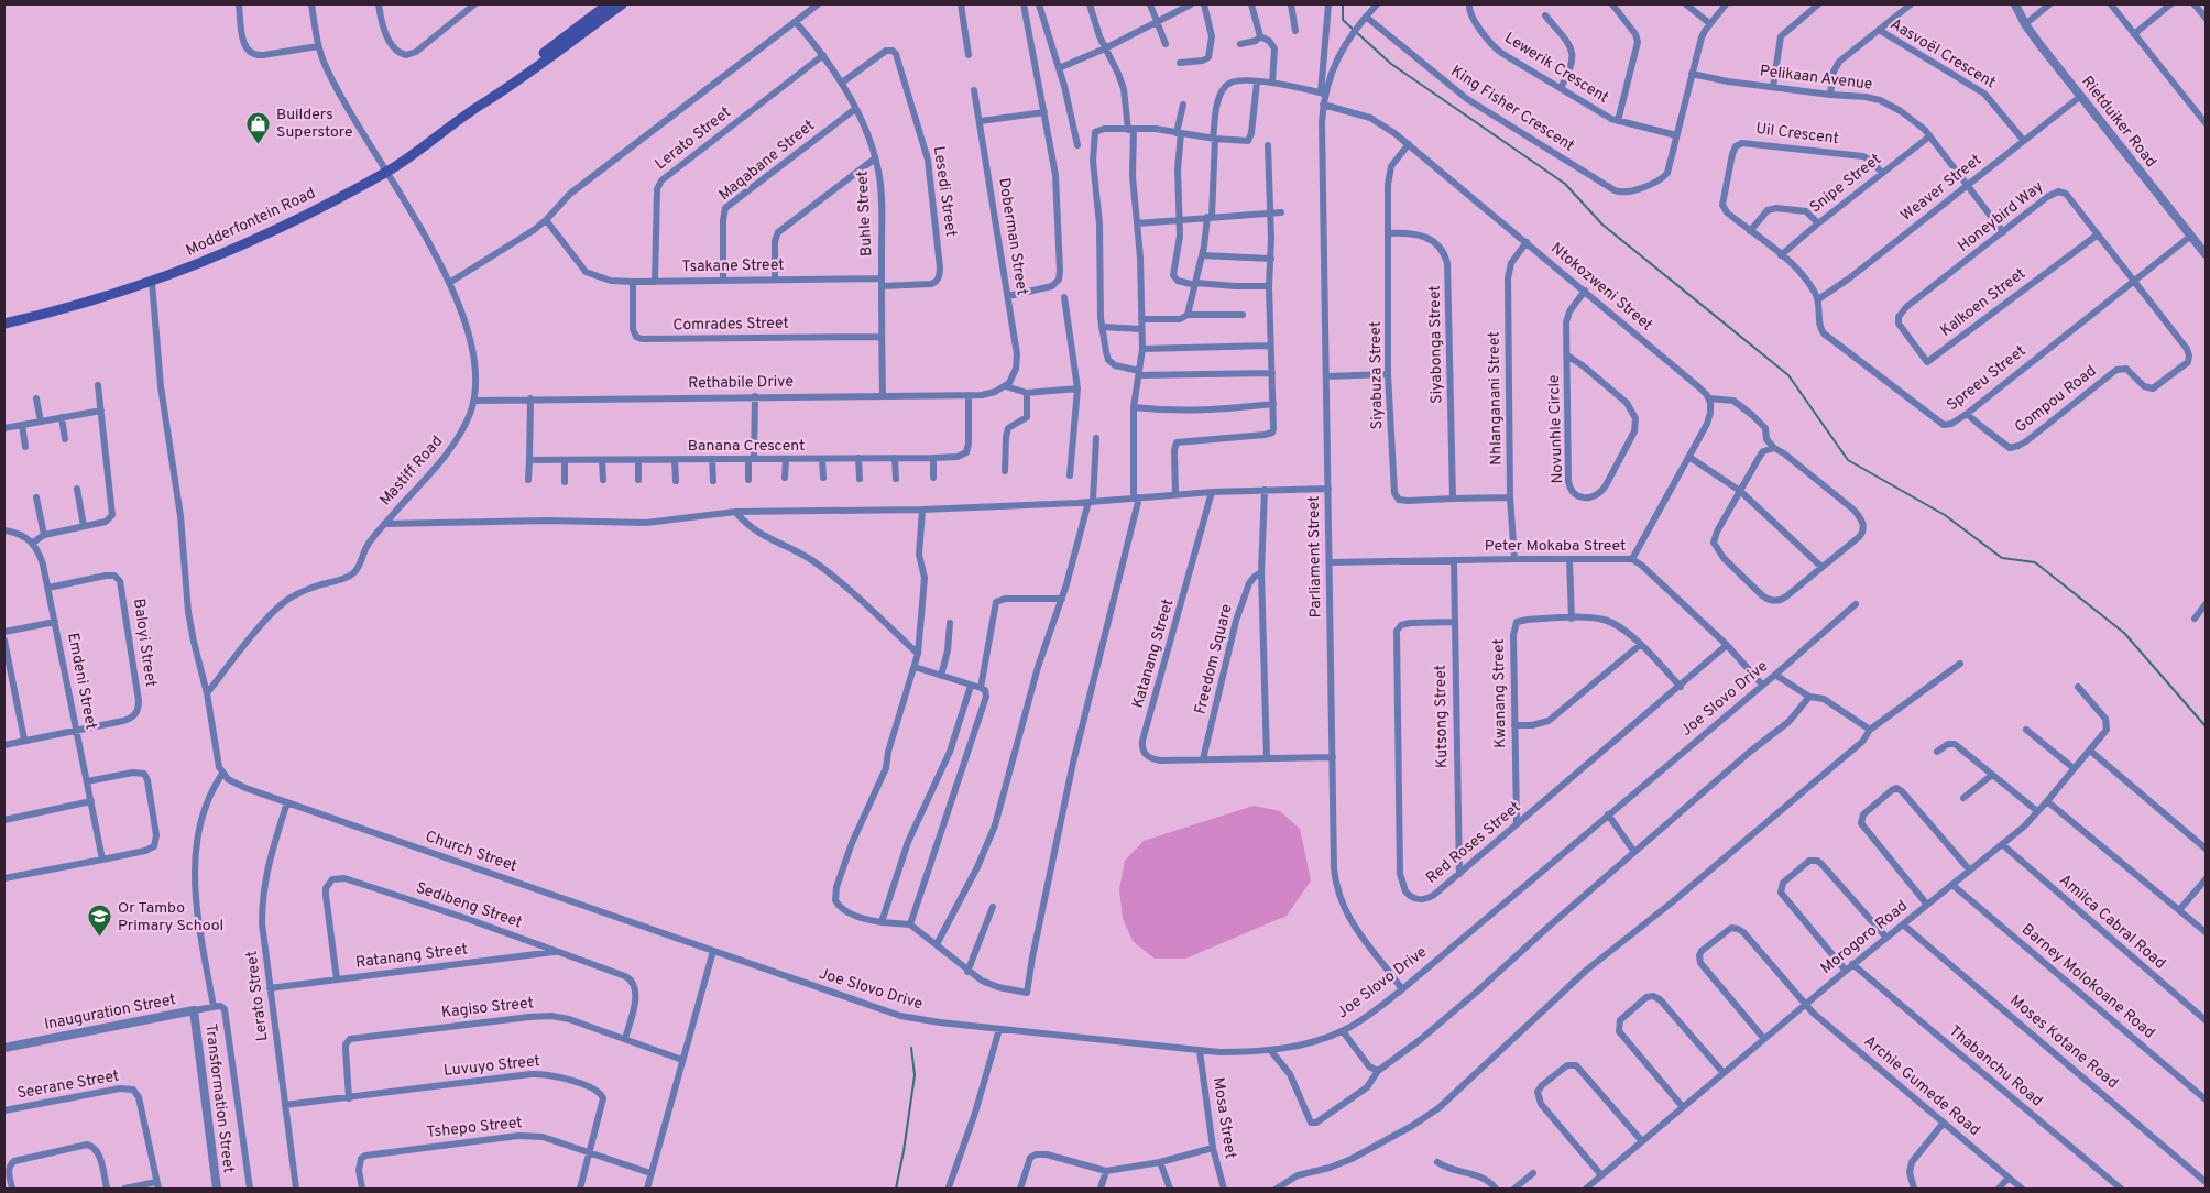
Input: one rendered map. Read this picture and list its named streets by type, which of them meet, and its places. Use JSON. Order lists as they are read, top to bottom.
{
  "streets": {
    "main road": ["Modderfontein Road"],
    "street": [
      "Aasvoël Crescent",
      "Lewerik Crescent",
      "Pelikaan Avenue",
      "King Fisher Crescent",
      "Rietduiker Road",
      "Uil Crescent",
      "Lerato Street",
      "Maqabane Street",
      "Snipe Street",
      "Weaver Street",
      "Lesedi Street",
      "Buhle Street",
      "Honeybird Way",
      "Doberman Street",
      "Tsakane Street",
      "Ntokozweni Street",
      "Kalkoen Street",
      "Comrades Street",
      "Siyabonga Street",
      "Siyabuza Street",
      "Spreeu Street",
      "Rethabile Drive",
      "Nhlanganani Street",
      "Gompou Road",
      "Novunhle Circle",
      "Banana Crescent",
      "Mastiff Road",
      "Peter Mokaba Street",
      "Parliament Street",
      "Baloyi Street",
      "Katanang Street",
      "Freedom Square",
      "Emdeni Street",
      "Kwanang Street",
      "Joe Slovo Drive",
      "Kutsong Street",
      "Red Roses Street",
      "Church Street",
      "Sedibeng Street",
      "Amilca Cabral Road",
      "Morogoro Road",
      "Ratanang Street",
      "Barney Molokoane Road",
      "Kagiso Street",
      "Inauguration Street",
      "Moses Kotane Road",
      "Luvuyo Street",
      "Thabanchu Road",
      "Seerane Street",
      "Archie Gumede Road",
      "Transformation Street",
      "Mosa Street",
      "Tshepo Street"
    ]
  },
  "crossings": [
    ["Aasvoël Crescent", "Pelikaan Avenue"],
    ["Aasvoël Crescent", "Weaver Street"],
    ["Lewerik Crescent", "King Fisher Crescent"],
    ["Pelikaan Avenue", "Snipe Street"],
    ["Pelikaan Avenue", "Weaver Street"],
    ["Pelikaan Avenue", "Honeybird Way"],
    ["Rietduiker Road", "Weaver Street"],
    ["Rietduiker Road", "Spreeu Street"],
    ["Uil Crescent", "Snipe Street"],
    ["Uil Crescent", "Weaver Street"],
    ["Uil Crescent", "Spreeu Street"],
    ["Lerato Street", "Buhle Street"],
    ["Lerato Street", "Tsakane Street"],
    ["Lerato Street", "Church Street"],
    ["Lerato Street", "Ratanang Street"],
    ["Lerato Street", "Luvuyo Street"],
    ["Maqabane Street", "Buhle Street"],
    ["Maqabane Street", "Tsakane Street"],
    ["Weaver Street", "Spreeu Street"],
    ["Lesedi Street", "Buhle Street"],
    ["Lesedi Street", "Tsakane Street"],
    ["Buhle Street", "Tsakane Street"],
    ["Buhle Street", "Comrades Street"],
    ["Buhle Street", "Rethabile Drive"],
    ["Honeybird Way", "Kalkoen Street"],
    ["Honeybird Way", "Spreeu Street"],
    ["Honeybird Way", "Gompou Road"],
    ["Modderfontein Road", "Mastiff Road"],
    ["Doberman Street", "Rethabile Drive"],
    ["Tsakane Street", "Comrades Street"],
    ["Ntokozweni Street", "Siyabuza Street"],
    ["Ntokozweni Street", "Nhlanganani Street"],
    ["Ntokozweni Street", "Novunhle Circle"],
    ["Ntokozweni Street", "Parliament Street"],
    ["Siyabonga Street", "Siyabuza Street"],
    ["Siyabuza Street", "Nhlanganani Street"],
    ["Spreeu Street", "Gompou Road"],
    ["Rethabile Drive", "Banana Crescent"],
    ["Rethabile Drive", "Mastiff Road"],
    ["Nhlanganani Street", "Peter Mokaba Street"],
    ["Peter Mokaba Street", "Parliament Street"],
    ["Peter Mokaba Street", "Joe Slovo Drive"],
    ["Peter Mokaba Street", "Kutsong Street"],
    ["Peter Mokaba Street", "Red Roses Street"],
    ["Parliament Street", "Katanang Street"],
    ["Parliament Street", "Joe Slovo Drive"],
    ["Baloyi Street", "Emdeni Street"],
    ["Katanang Street", "Freedom Square"],
    ["Kwanang Street", "Red Roses Street"],
    ["Joe Slovo Drive", "Church Street"],
    ["Joe Slovo Drive", "Mosa Street"],
    ["Kutsong Street", "Red Roses Street"],
    ["Sedibeng Street", "Ratanang Street"],
    ["Sedibeng Street", "Kagiso Street"],
    ["Amilca Cabral Road", "Morogoro Road"],
    ["Morogoro Road", "Barney Molokoane Road"],
    ["Morogoro Road", "Moses Kotane Road"],
    ["Morogoro Road", "Thabanchu Road"],
    ["Morogoro Road", "Archie Gumede Road"],
    ["Kagiso Street", "Luvuyo Street"],
    ["Inauguration Street", "Transformation Street"],
    ["Luvuyo Street", "Tshepo Street"]
  ],
  "places": {
    "shop": ["Builders Superstore"],
    "school or university": ["Or Tambo Primary School"]
  }
}
